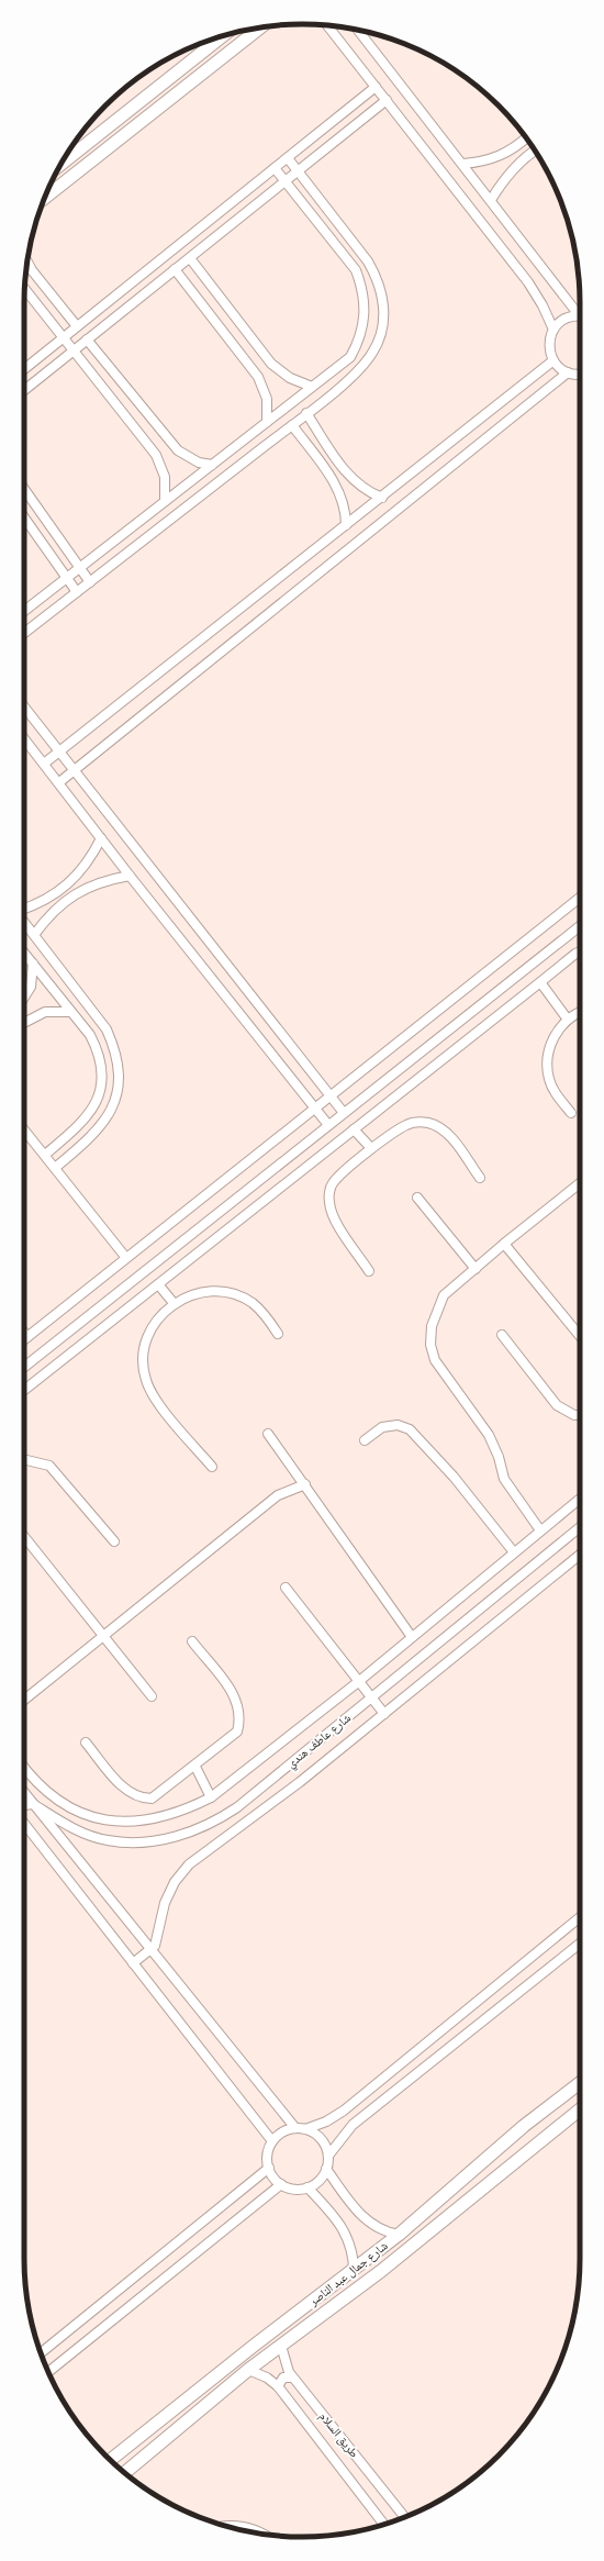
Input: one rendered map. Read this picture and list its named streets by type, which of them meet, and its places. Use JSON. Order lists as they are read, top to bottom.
{
  "streets": {
    "main road": ["شارع جمال عبد الناصر"],
    "street": ["شارع عاطف هندي", "طريق السلام"]
  },
  "crossings": [
    ["شارع جمال عبد الناصر", "طريق السلام"]
  ]
}
